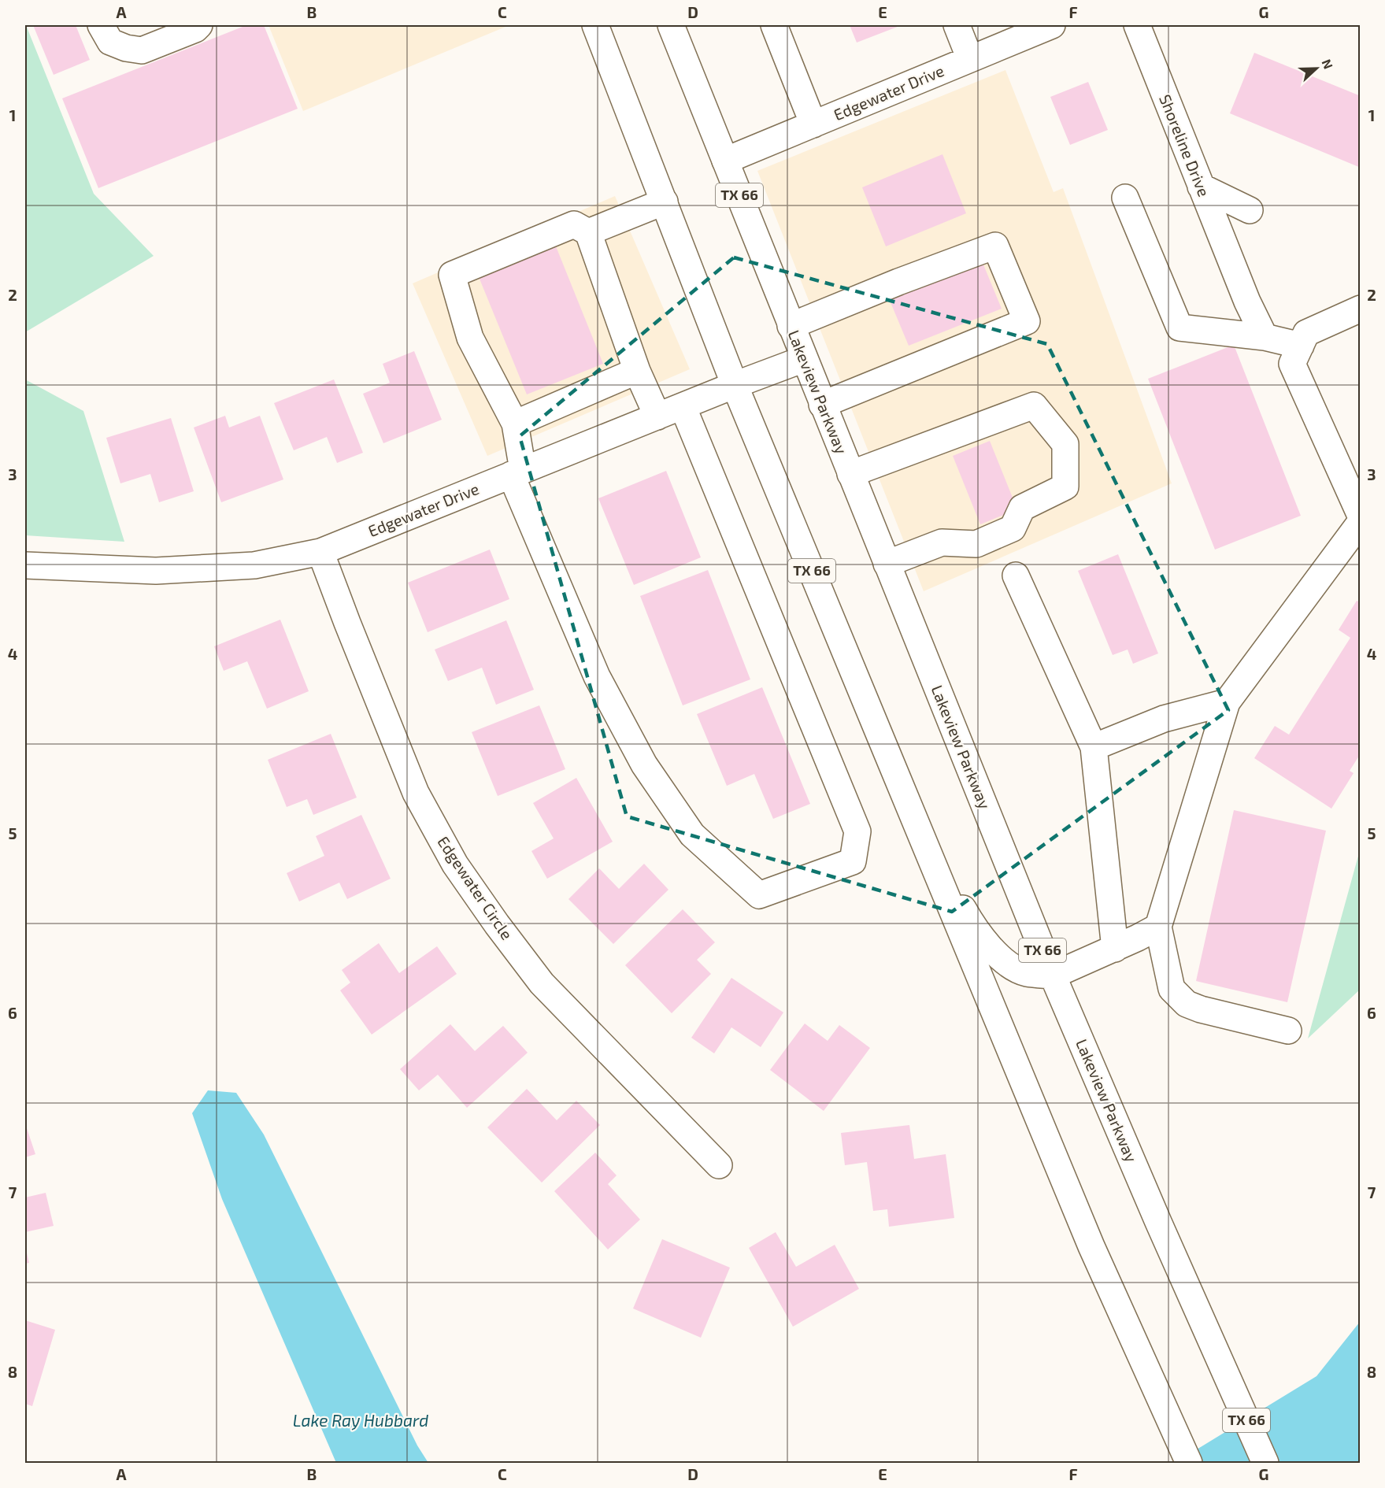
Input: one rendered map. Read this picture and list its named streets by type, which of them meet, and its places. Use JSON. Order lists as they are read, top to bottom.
{
  "streets": {
    "main road": [
      "Edgewater Drive",
      "Shoreline Drive",
      "TX 66",
      "Lakeview Parkway",
      "Edgewater Circle"
    ]
  },
  "crossings": [
    ["Edgewater Drive", "TX 66"],
    ["Edgewater Drive", "Lakeview Parkway"],
    ["Edgewater Drive", "Edgewater Circle"]
  ],
  "water": ["Lake Ray Hubbard"],
  "north": "right",
  "grid": {
    "columns": [
      "A",
      "B",
      "C",
      "D",
      "E",
      "F",
      "G"
    ],
    "rows": [
      "1",
      "2",
      "3",
      "4",
      "5",
      "6",
      "7",
      "8"
    ]
  }
}
